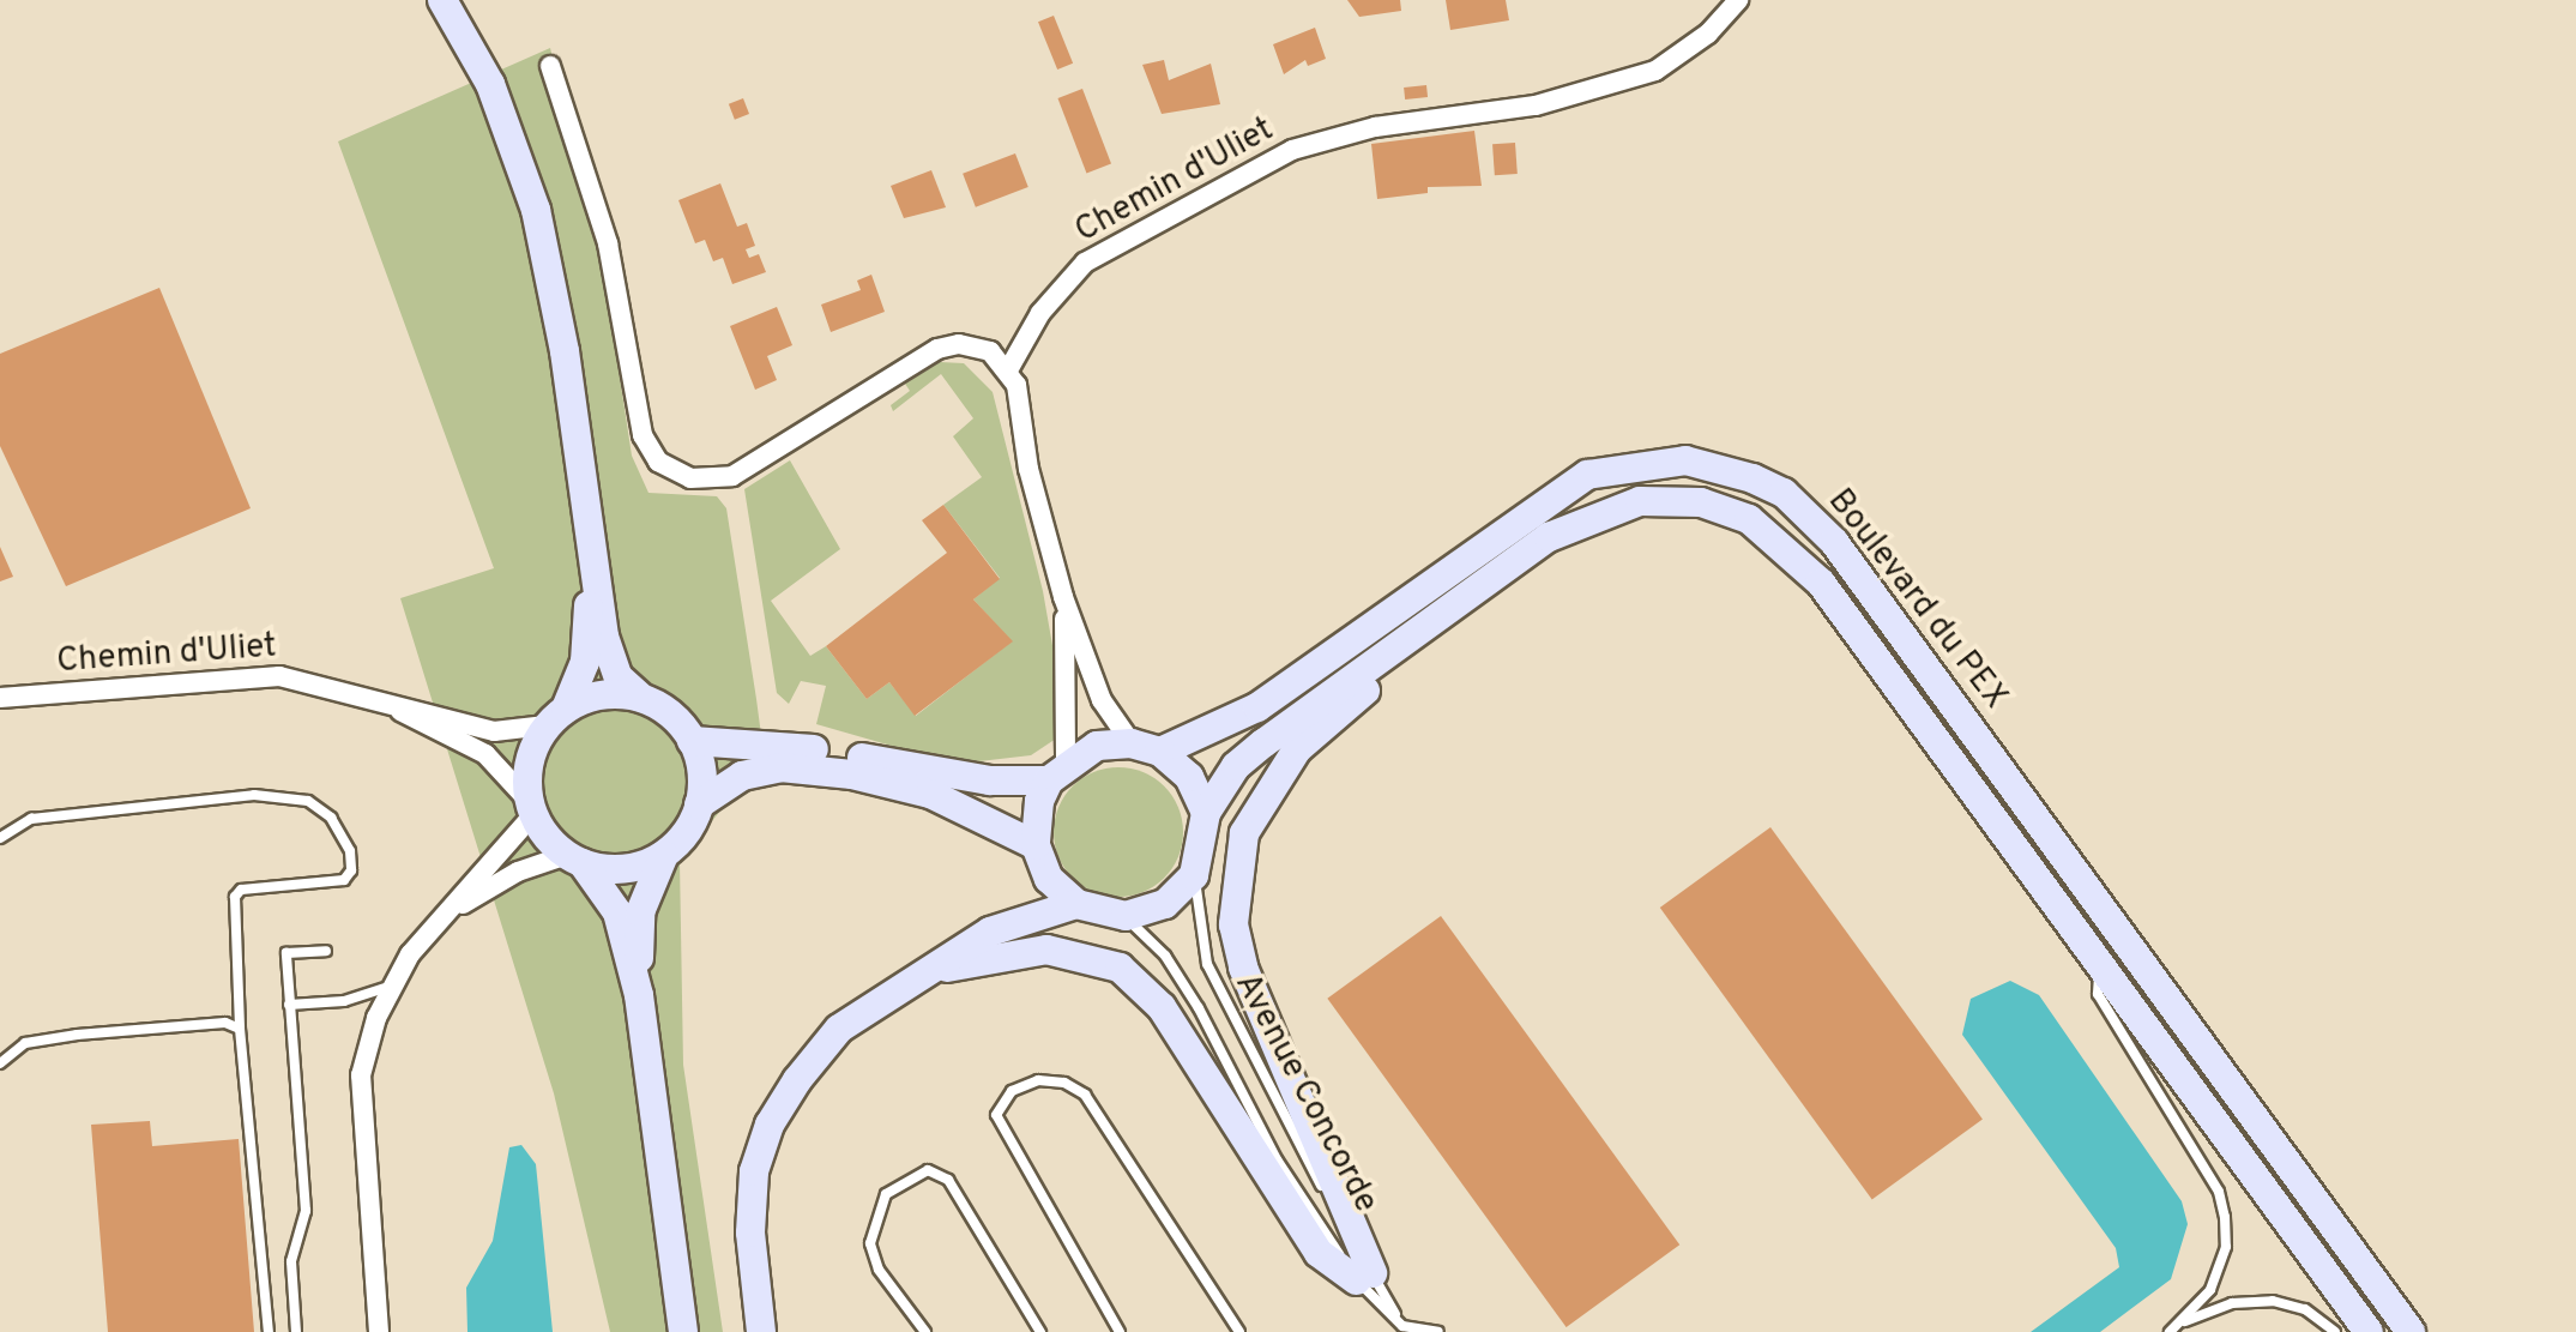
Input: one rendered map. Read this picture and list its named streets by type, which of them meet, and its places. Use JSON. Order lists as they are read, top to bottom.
{
  "streets": {
    "main road": ["Boulevard du PEX"],
    "street": ["Chemin d'Uliet"],
    "lane": ["Avenue Concorde"]
  },
  "crossings": [
    ["Boulevard du PEX", "Avenue Concorde"]
  ]
}
